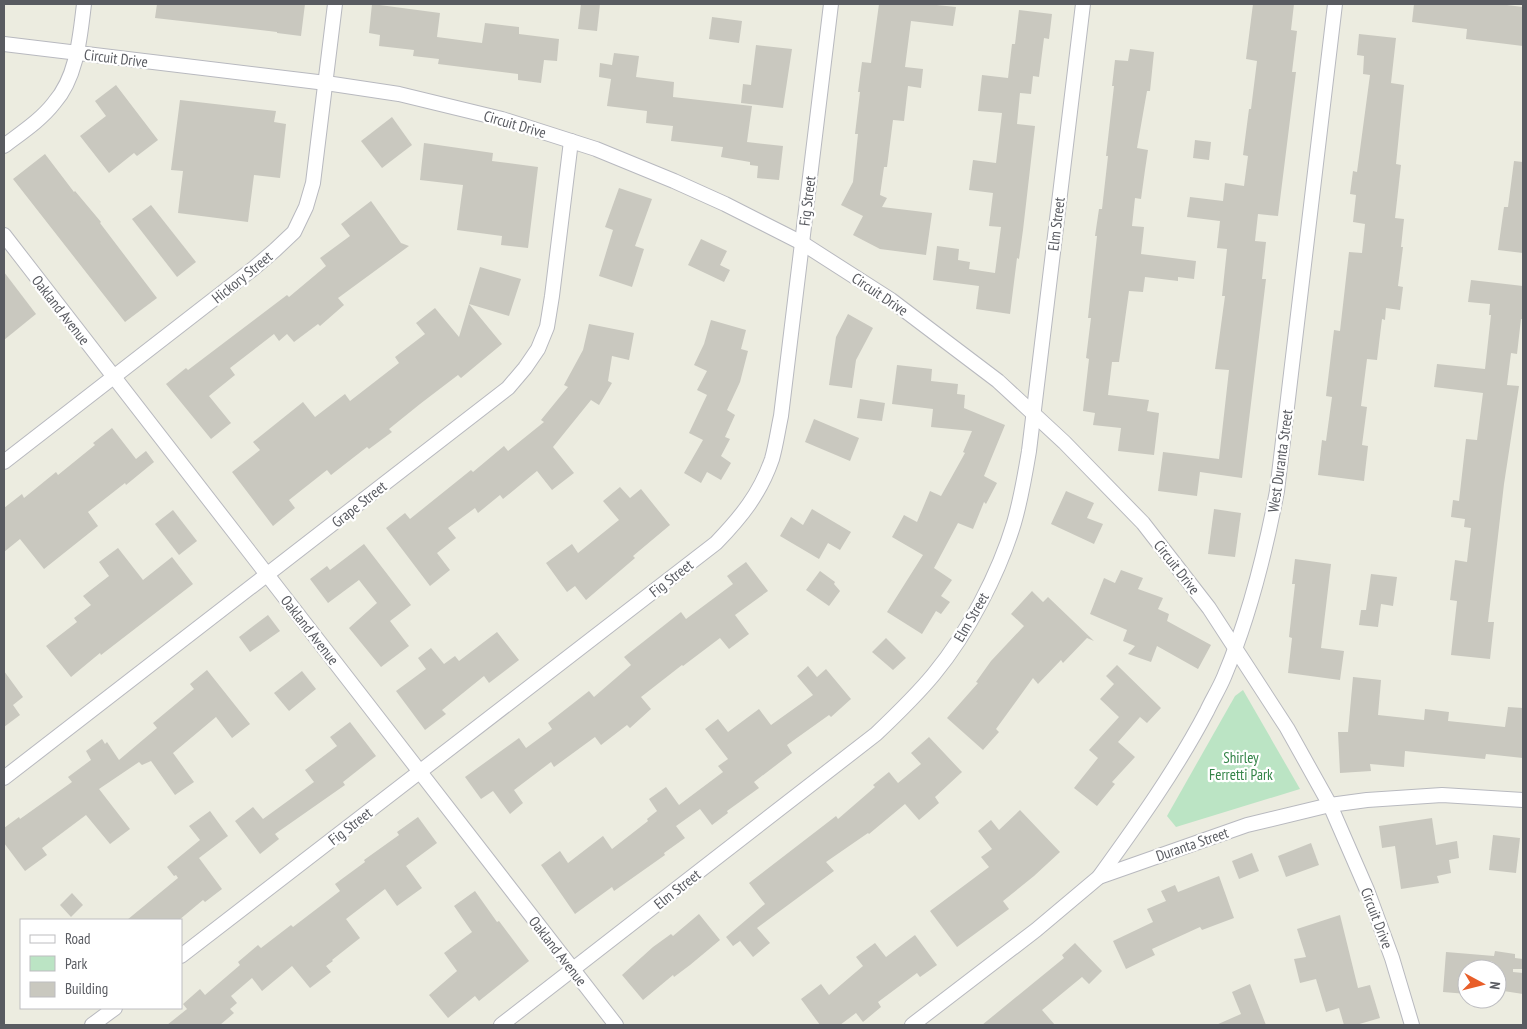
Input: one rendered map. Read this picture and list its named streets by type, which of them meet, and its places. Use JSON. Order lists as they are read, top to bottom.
{
  "streets": {
    "street": [
      "Circuit Drive",
      "Fig Street",
      "Elm Street",
      "Hickory Street",
      "Oakland Avenue",
      "West Duranta Street",
      "Grape Street",
      "Duranta Street"
    ]
  },
  "crossings": [
    ["Circuit Drive", "Fig Street"],
    ["Circuit Drive", "Elm Street"],
    ["Circuit Drive", "Hickory Street"],
    ["Circuit Drive", "West Duranta Street"],
    ["Circuit Drive", "Grape Street"],
    ["Circuit Drive", "Duranta Street"],
    ["Fig Street", "Oakland Avenue"],
    ["Elm Street", "Oakland Avenue"],
    ["Hickory Street", "Oakland Avenue"],
    ["Oakland Avenue", "Grape Street"],
    ["West Duranta Street", "Duranta Street"]
  ],
  "parks": ["Shirley Ferretti Park"],
  "legend": ["Road", "Park", "Building"],
  "north": "right"
}
